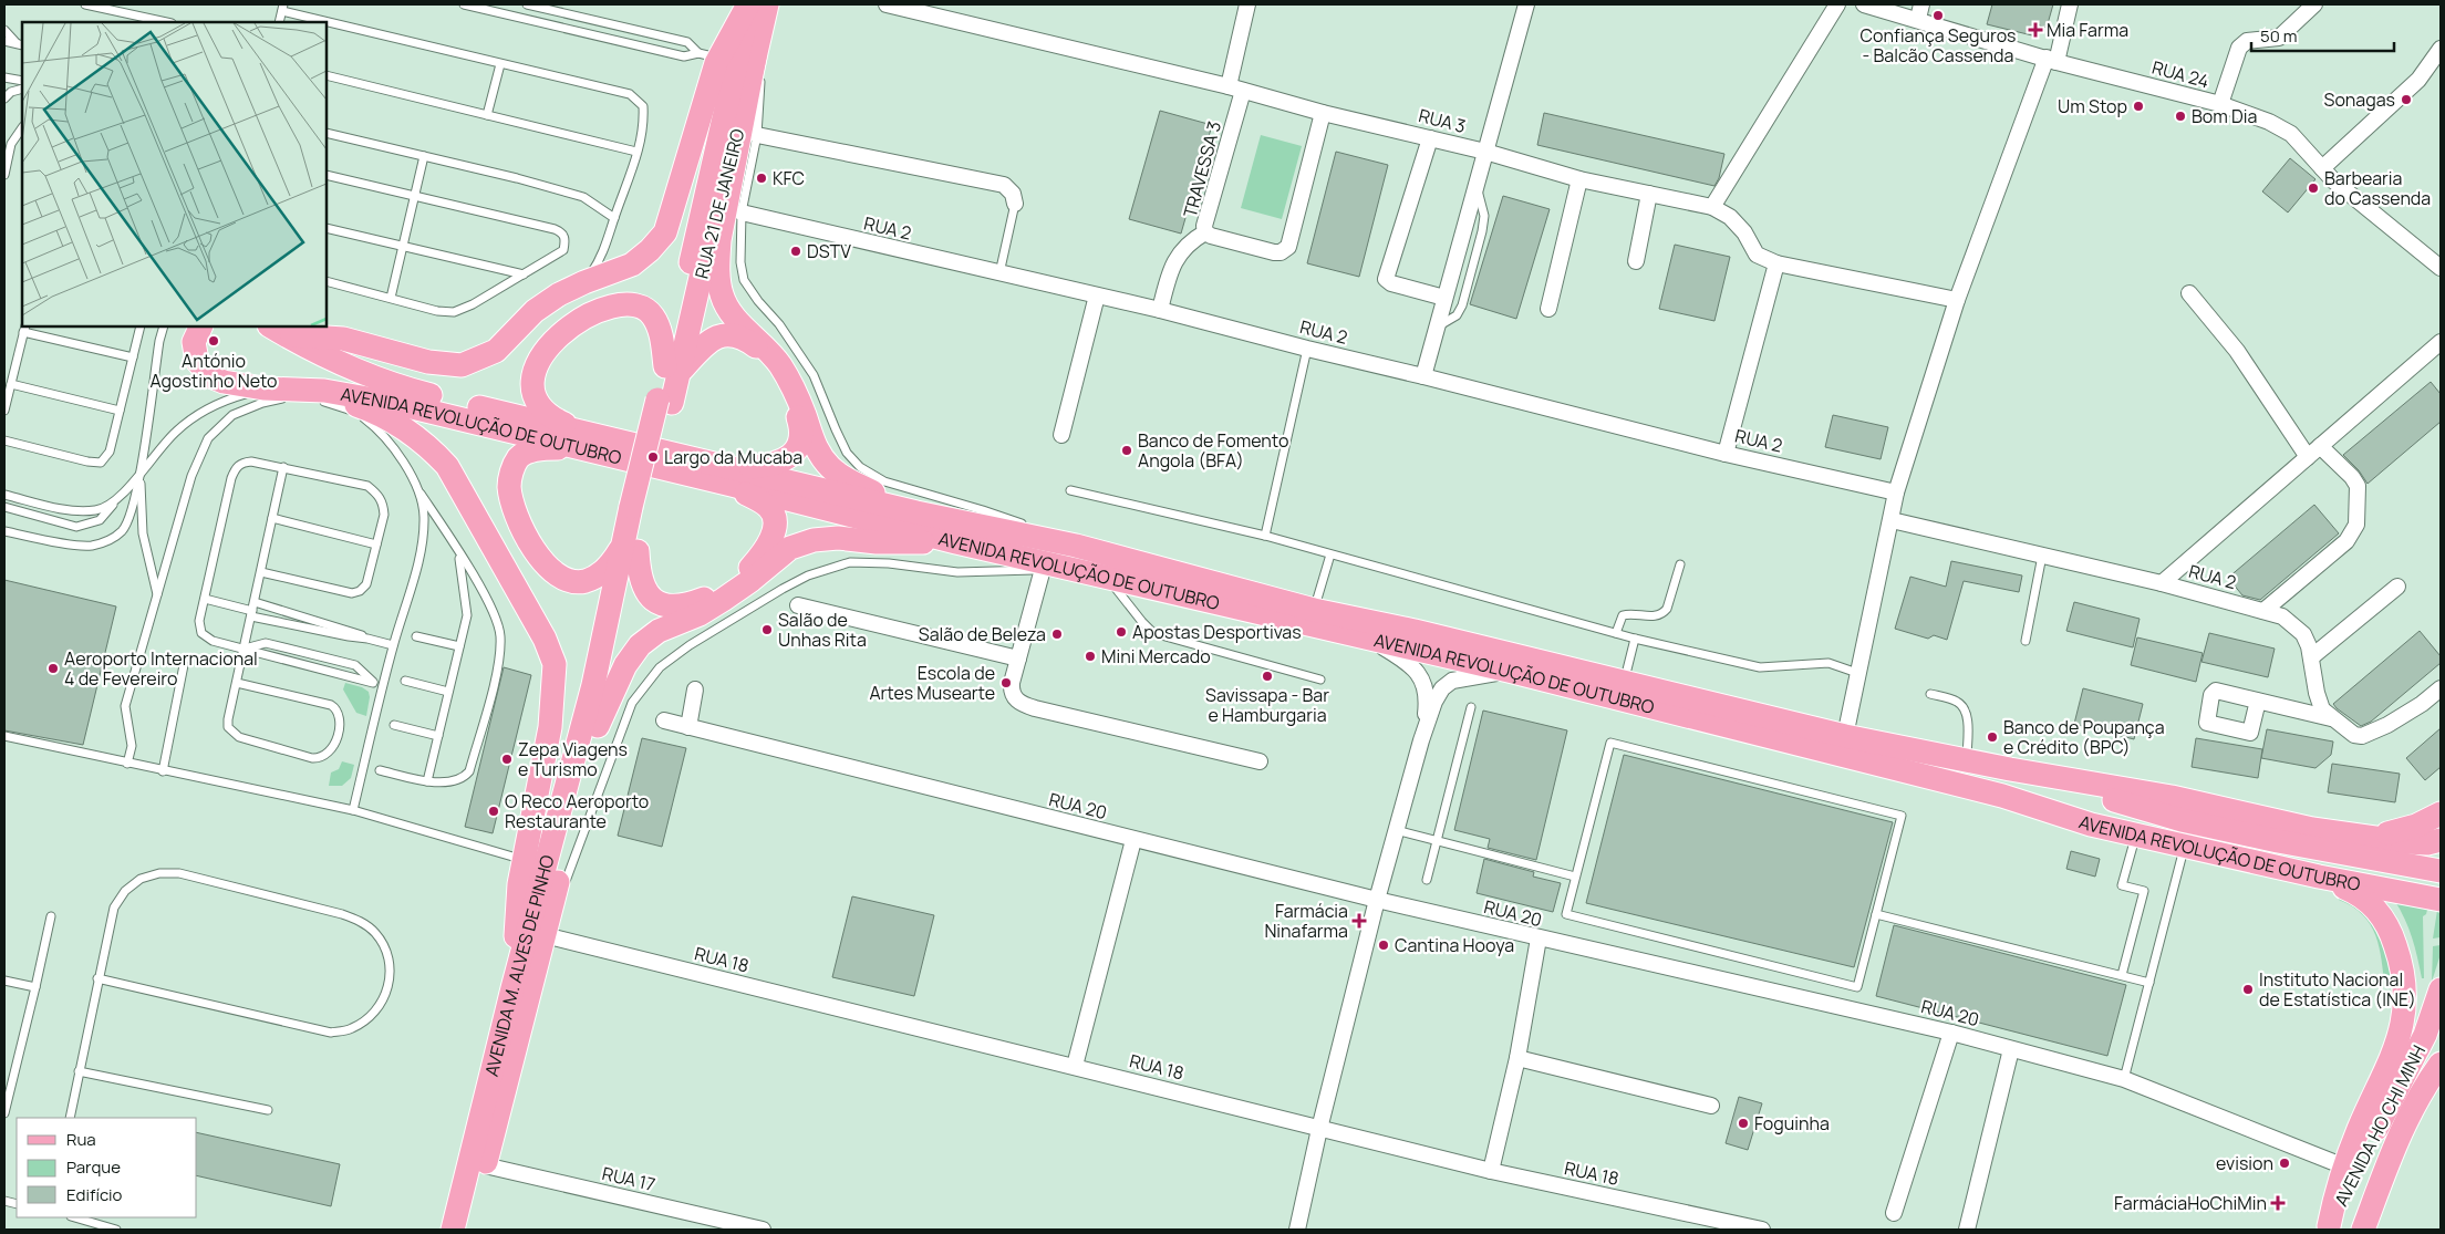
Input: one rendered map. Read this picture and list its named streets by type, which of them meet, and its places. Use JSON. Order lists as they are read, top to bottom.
{
  "streets": {
    "main road": [
      "RUA 21 DE JANEIRO",
      "AVENIDA REVOLUÇÃO DE OUTUBRO",
      "AVENIDA M. ALVES DE PINHO",
      "AVENIDA HO CHI MINH"
    ],
    "street": [
      "RUA 24",
      "RUA 3",
      "TRAVESSA 3",
      "RUA 2",
      "RUA 20",
      "RUA 18",
      "RUA 17"
    ]
  },
  "crossings": [
    ["RUA 3", "TRAVESSA 3"],
    ["RUA 21 DE JANEIRO", "AVENIDA M. ALVES DE PINHO"],
    ["RUA 18", "AVENIDA M. ALVES DE PINHO"],
    ["AVENIDA M. ALVES DE PINHO", "RUA 17"]
  ],
  "places": {
    "other": [
      "Confiança Seguros - Balcão Cassenda",
      "Sonagas",
      "Um Stop",
      "Bom Dia",
      "KFC",
      "Barbearia do Cassenda",
      "DSTV",
      "António Agostinho Neto",
      "Banco de Fomento Angola (BFA)",
      "Largo da Mucaba",
      "Salão de Unhas Rita",
      "Apostas Desportivas",
      "Salão de Beleza",
      "Mini Mercado",
      "Aeroporto Internacional 4 de Fevereiro",
      "Savissapa - Bar e Hamburgaria",
      "Escola de Artes Musearte",
      "Banco de Poupança e Crédito (BPC)",
      "Zepa Viagens e Turismo",
      "O Reco Aeroporto Restaurante",
      "Cantina Hooya",
      "Instituto Nacional de Estatística (INE)",
      "Foguinha",
      "evision"
    ],
    "health": ["Mia Farma", "Farmácia Ninafarma", "FarmáciaHoChiMin"]
  },
  "legend": ["Rua", "Parque", "Edifício"],
  "scale_bar": "50 m"
}
